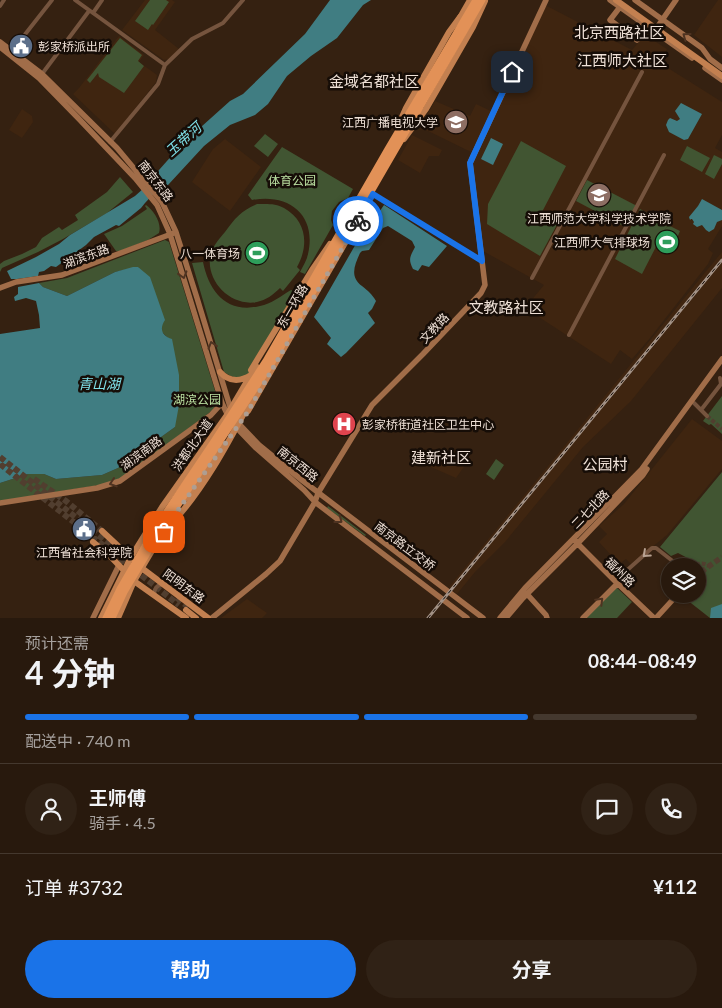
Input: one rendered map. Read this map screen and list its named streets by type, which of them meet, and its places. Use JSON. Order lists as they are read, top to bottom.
{
  "streets": {
    "highway": ["东一环路"],
    "main road": [
      "南京东路",
      "湖滨东路",
      "文教路",
      "洪都北大道",
      "湖滨南路",
      "南京西路",
      "二七北路",
      "南京路立交桥",
      "福州路",
      "阳明东路"
    ]
  },
  "crossings": [
    ["南京东路", "湖滨东路"],
    ["南京东路", "洪都北大道"],
    ["南京东路", "湖滨南路"],
    ["南京东路", "南京西路"],
    ["东一环路", "洪都北大道"],
    ["文教路", "南京西路"],
    ["文教路", "阳明东路"],
    ["洪都北大道", "南京西路"],
    ["洪都北大道", "阳明东路"],
    ["南京西路", "南京路立交桥"],
    ["二七北路", "福州路"]
  ],
  "one_way": ["湖滨南路"],
  "districts": [
    "北京西路社区",
    "江西师大社区",
    "金域名都社区",
    "文教路社区",
    "建新社区",
    "公园村"
  ],
  "water": ["玉带河", "青山湖"],
  "parks": ["体育公园", "湖滨公园"],
  "places": {
    "public building": ["彭家桥派出所", "江西省社会科学院"],
    "school or university": ["江西广播电视大学", "江西师范大学科学技术学院"],
    "sports": ["江西师大气排球场", "八一体育场"],
    "hospital": ["彭家桥街道社区卫生中心"]
  },
  "page": {
    "heading": ["4 分钟", "预计还需", "08:44–08:49"],
    "panel": [
      "王师傅",
      "骑手 · 4.5",
      "订单 #3732",
      "¥112"
    ],
    "bar": "配送中 · 740 m",
    "buttons": ["帮助", "分享"]
  }
}
